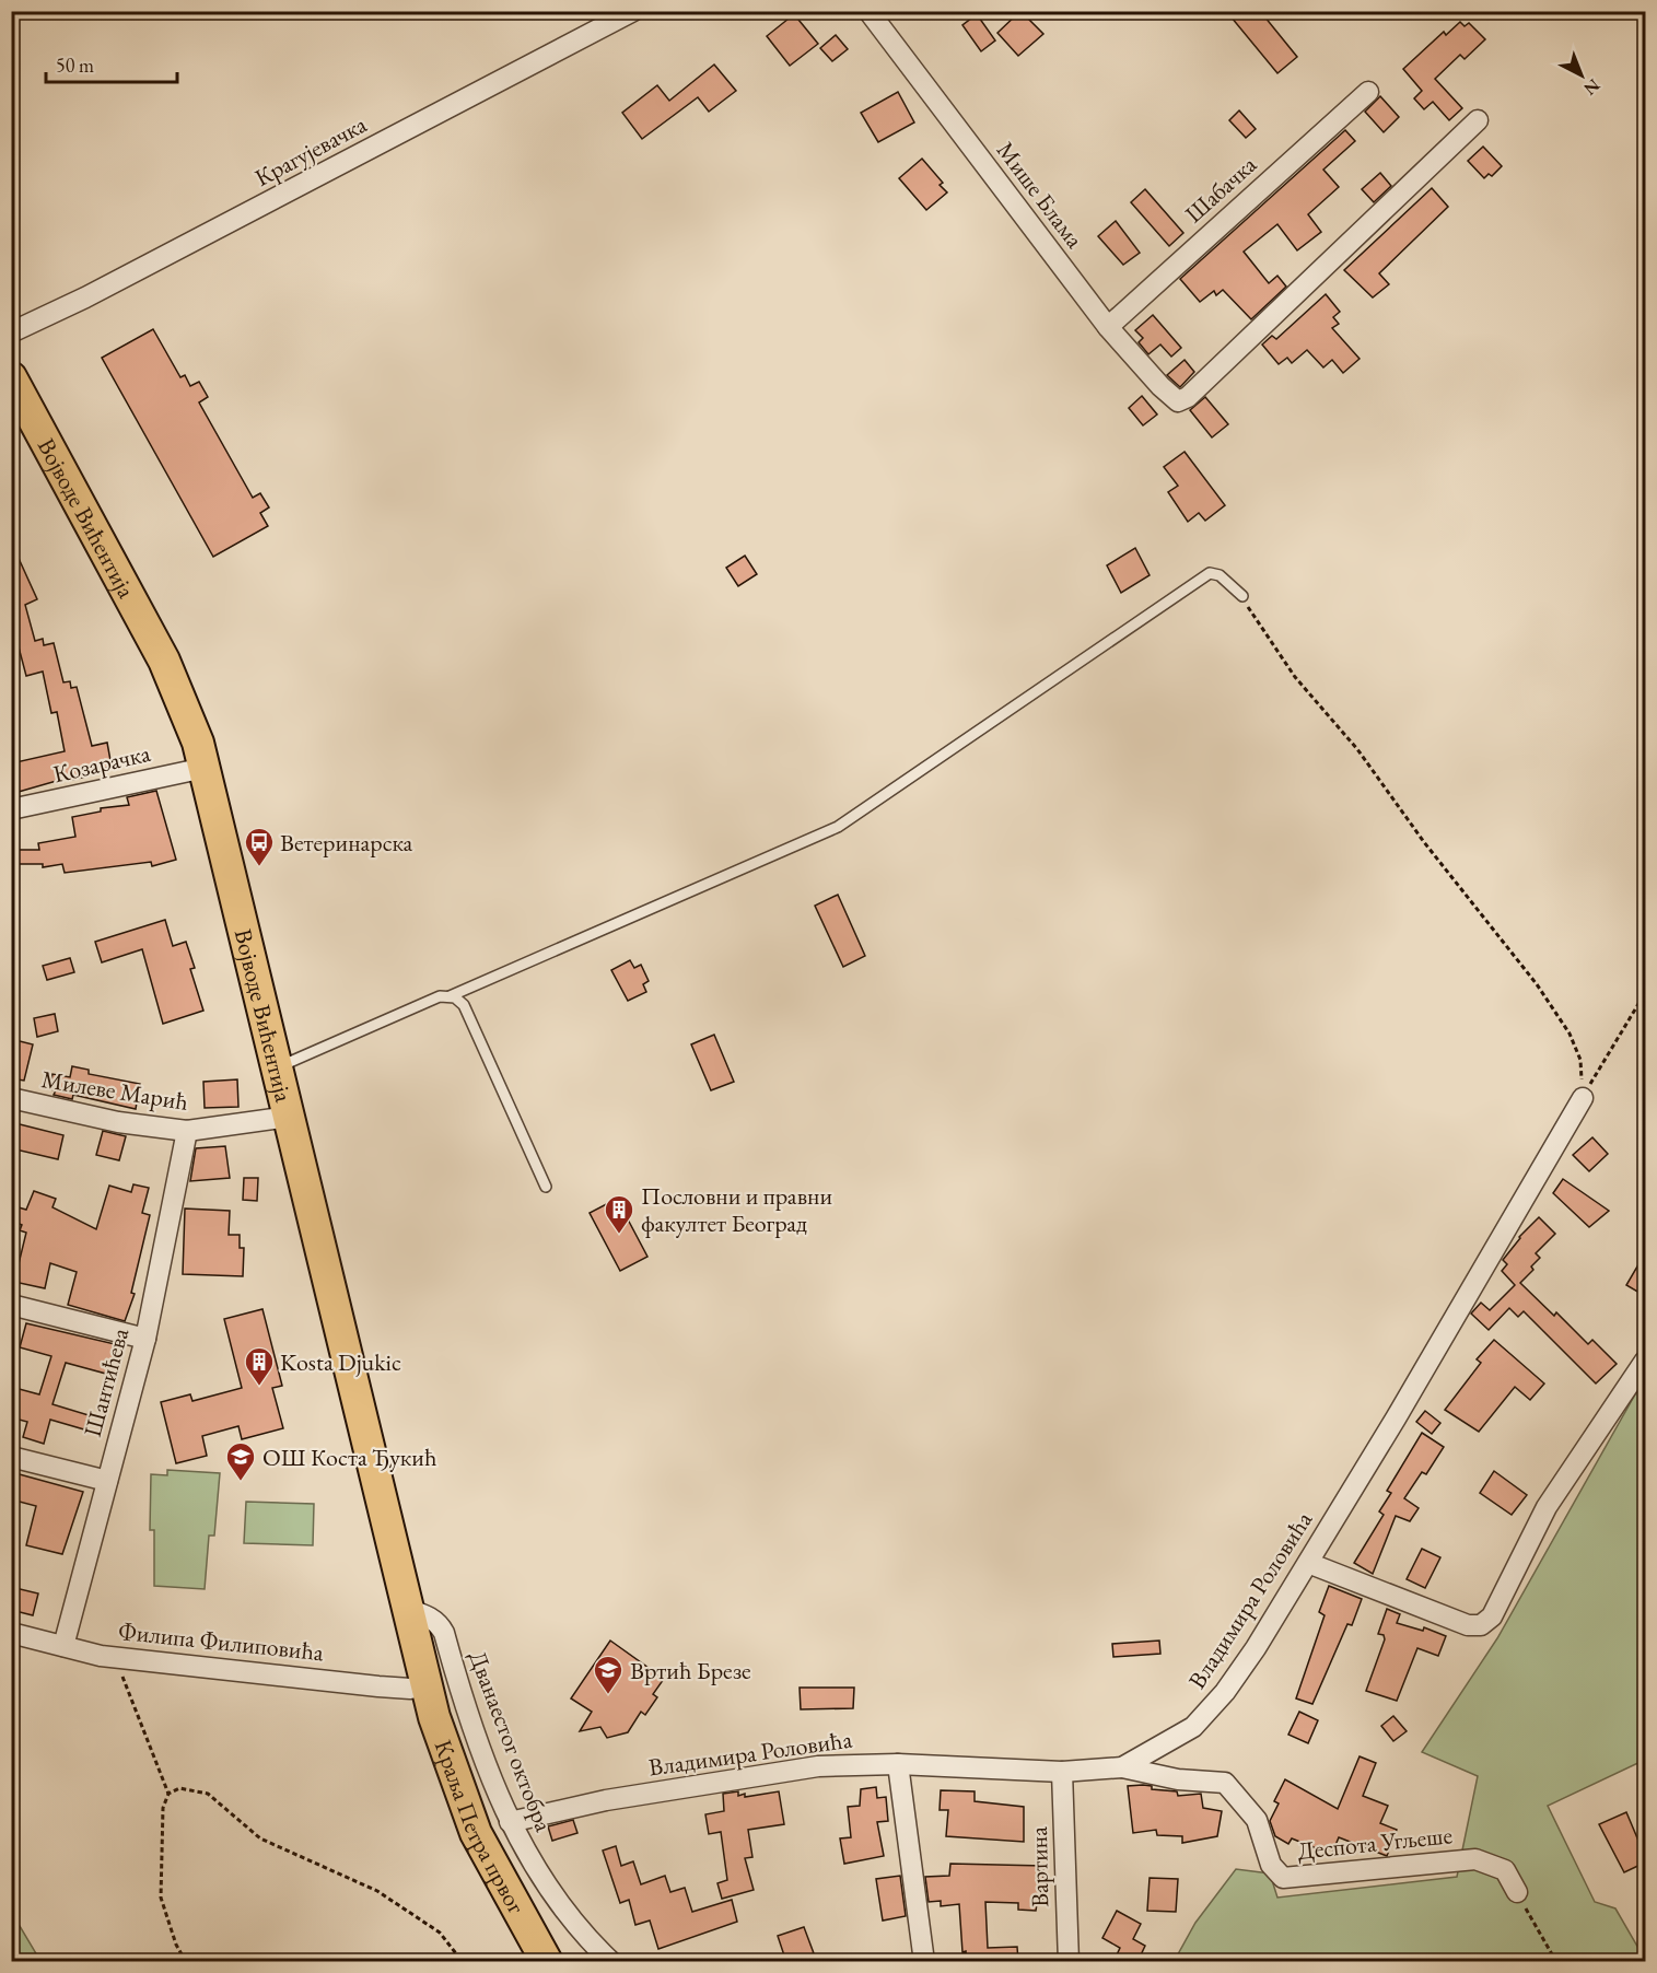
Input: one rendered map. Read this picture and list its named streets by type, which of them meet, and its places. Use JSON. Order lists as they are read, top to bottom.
{
  "streets": {
    "main road": ["Војводе Вићентија", "Краља Петра првог"],
    "street": [
      "Крагујевачка",
      "Шабачка",
      "Мише Блама",
      "Козарачка",
      "Милеве Марић",
      "Шантићева",
      "Владимира Роловића",
      "Филипа Филиповића",
      "Дванаестог октобра",
      "Деспота Угљеше",
      "Вартина"
    ]
  },
  "crossings": [
    ["Шабачка", "Мише Блама"],
    ["Војводе Вићентија", "Козарачка"],
    ["Војводе Вићентија", "Милеве Марић"],
    ["Војводе Вићентија", "Филипа Филиповића"],
    ["Војводе Вићентија", "Дванаестог октобра"],
    ["Војводе Вићентија", "Краља Петра првог"],
    ["Милеве Марић", "Шантићева"],
    ["Шантићева", "Филипа Филиповића"],
    ["Владимира Роловића", "Дванаестог октобра"],
    ["Владимира Роловића", "Деспота Угљеше"],
    ["Владимира Роловића", "Вартина"],
    ["Филипа Филиповића", "Краља Петра првог"]
  ],
  "places": {
    "bus stop": ["Ветеринарска"],
    "building": ["Пословни и правни факултет Београд", "Kosta Djukic"],
    "school or university": ["ОШ Коста Ђукић", "Вртић Брезе"]
  },
  "scale_bar": "50 m",
  "north": "bottom right"
}
